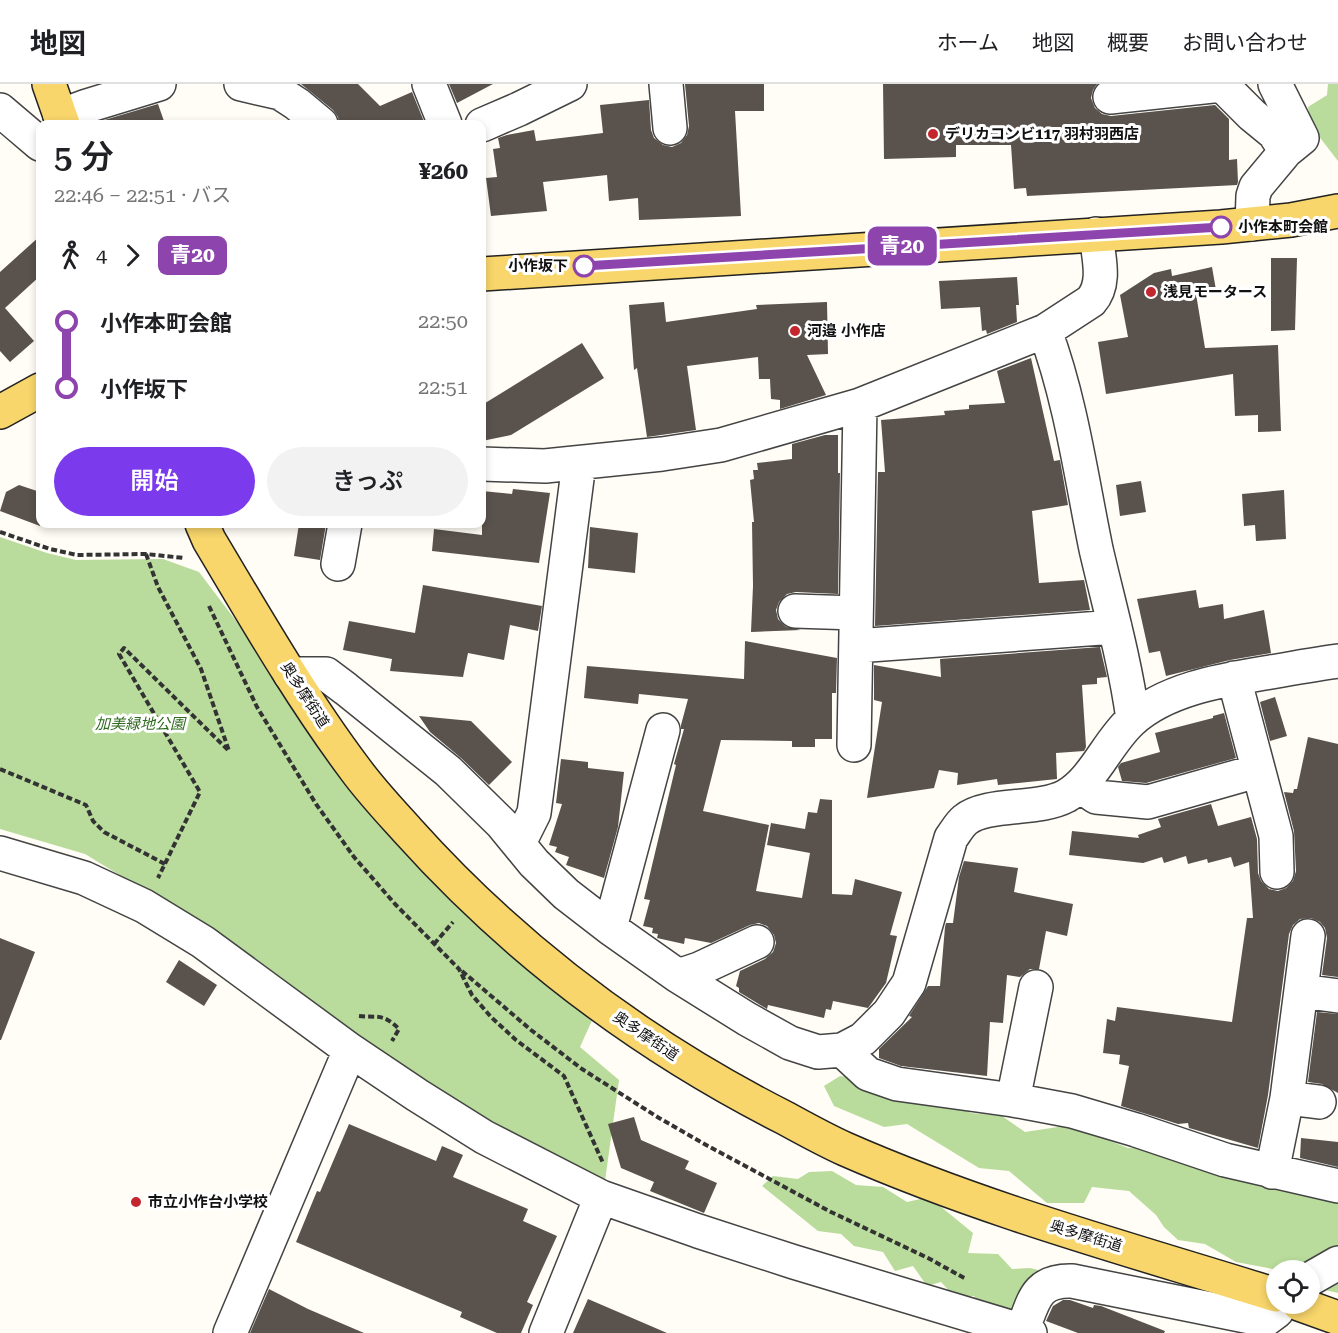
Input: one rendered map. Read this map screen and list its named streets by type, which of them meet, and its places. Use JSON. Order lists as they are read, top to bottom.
{
  "streets": {
    "main road": ["奥多摩街道"]
  },
  "parks": ["加美緑地公園"],
  "places": [
    "デリカコンビ117 羽村羽西店",
    "小作本町会館",
    "小作坂下",
    "浅見モータース",
    "河邉 小作店",
    "市立小作台小学校"
  ],
  "lines": ["bus line 青20"],
  "page": {
    "header": "地図",
    "nav": [
      "ホーム",
      "地図",
      "概要",
      "お問い合わせ"
    ],
    "on_map": "青20",
    "heading": ["5 分", "22:46 – 22:51 · バス", "¥260"],
    "legs": ["4", "青20"],
    "list": [
      {
        "name": "小作本町会館",
        "value": "22:50"
      },
      {
        "name": "小作坂下",
        "value": "22:51"
      }
    ],
    "buttons": ["開始", "きっぷ"]
  }
}
